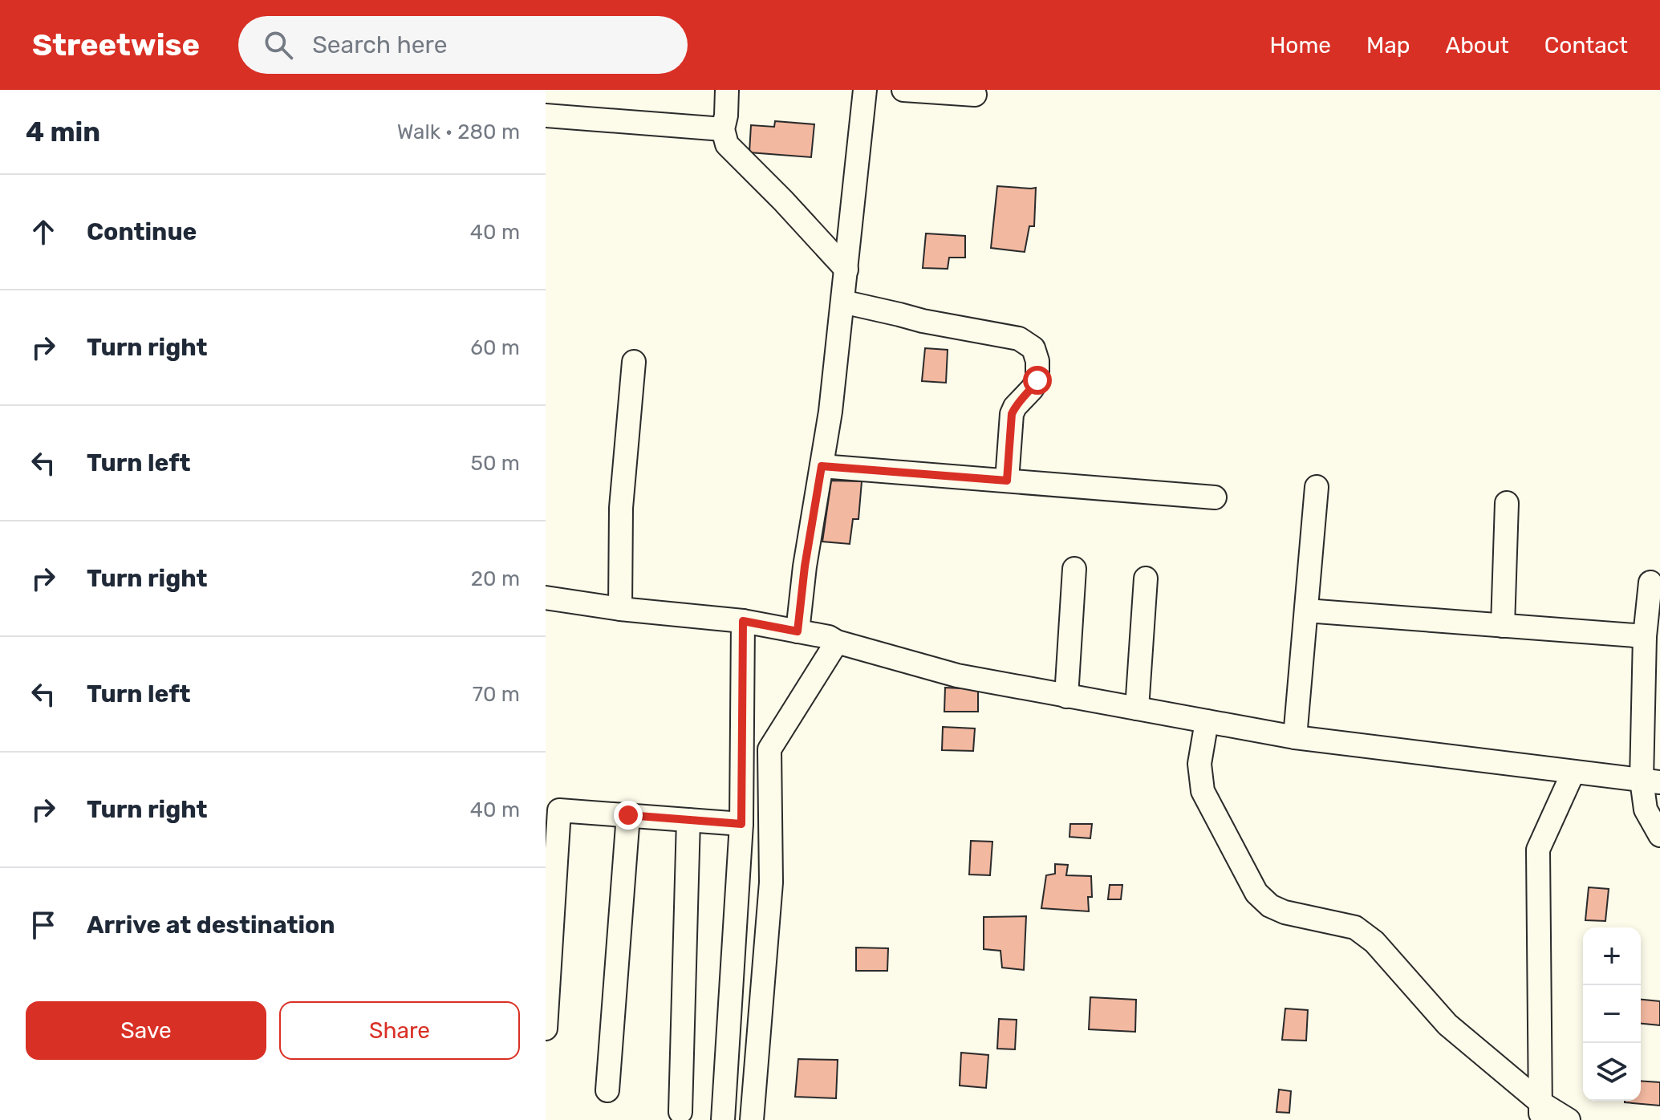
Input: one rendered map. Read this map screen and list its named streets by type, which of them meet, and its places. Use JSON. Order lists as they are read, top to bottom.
{
  "page": {
    "header": "Streetwise",
    "search": "Search here",
    "nav": [
      "Home",
      "Map",
      "About",
      "Contact"
    ],
    "heading": ["4 min", "Walk · 280 m"],
    "list": [
      ["Continue", "40 m"],
      ["Turn right", "60 m"],
      ["Turn left", "50 m"],
      ["Turn right", "20 m"],
      ["Turn left", "70 m"],
      ["Turn right", "40 m"],
      "Arrive at destination"
    ],
    "map_buttons": ["+", "−"],
    "buttons": ["Save", "Share"]
  }
}
